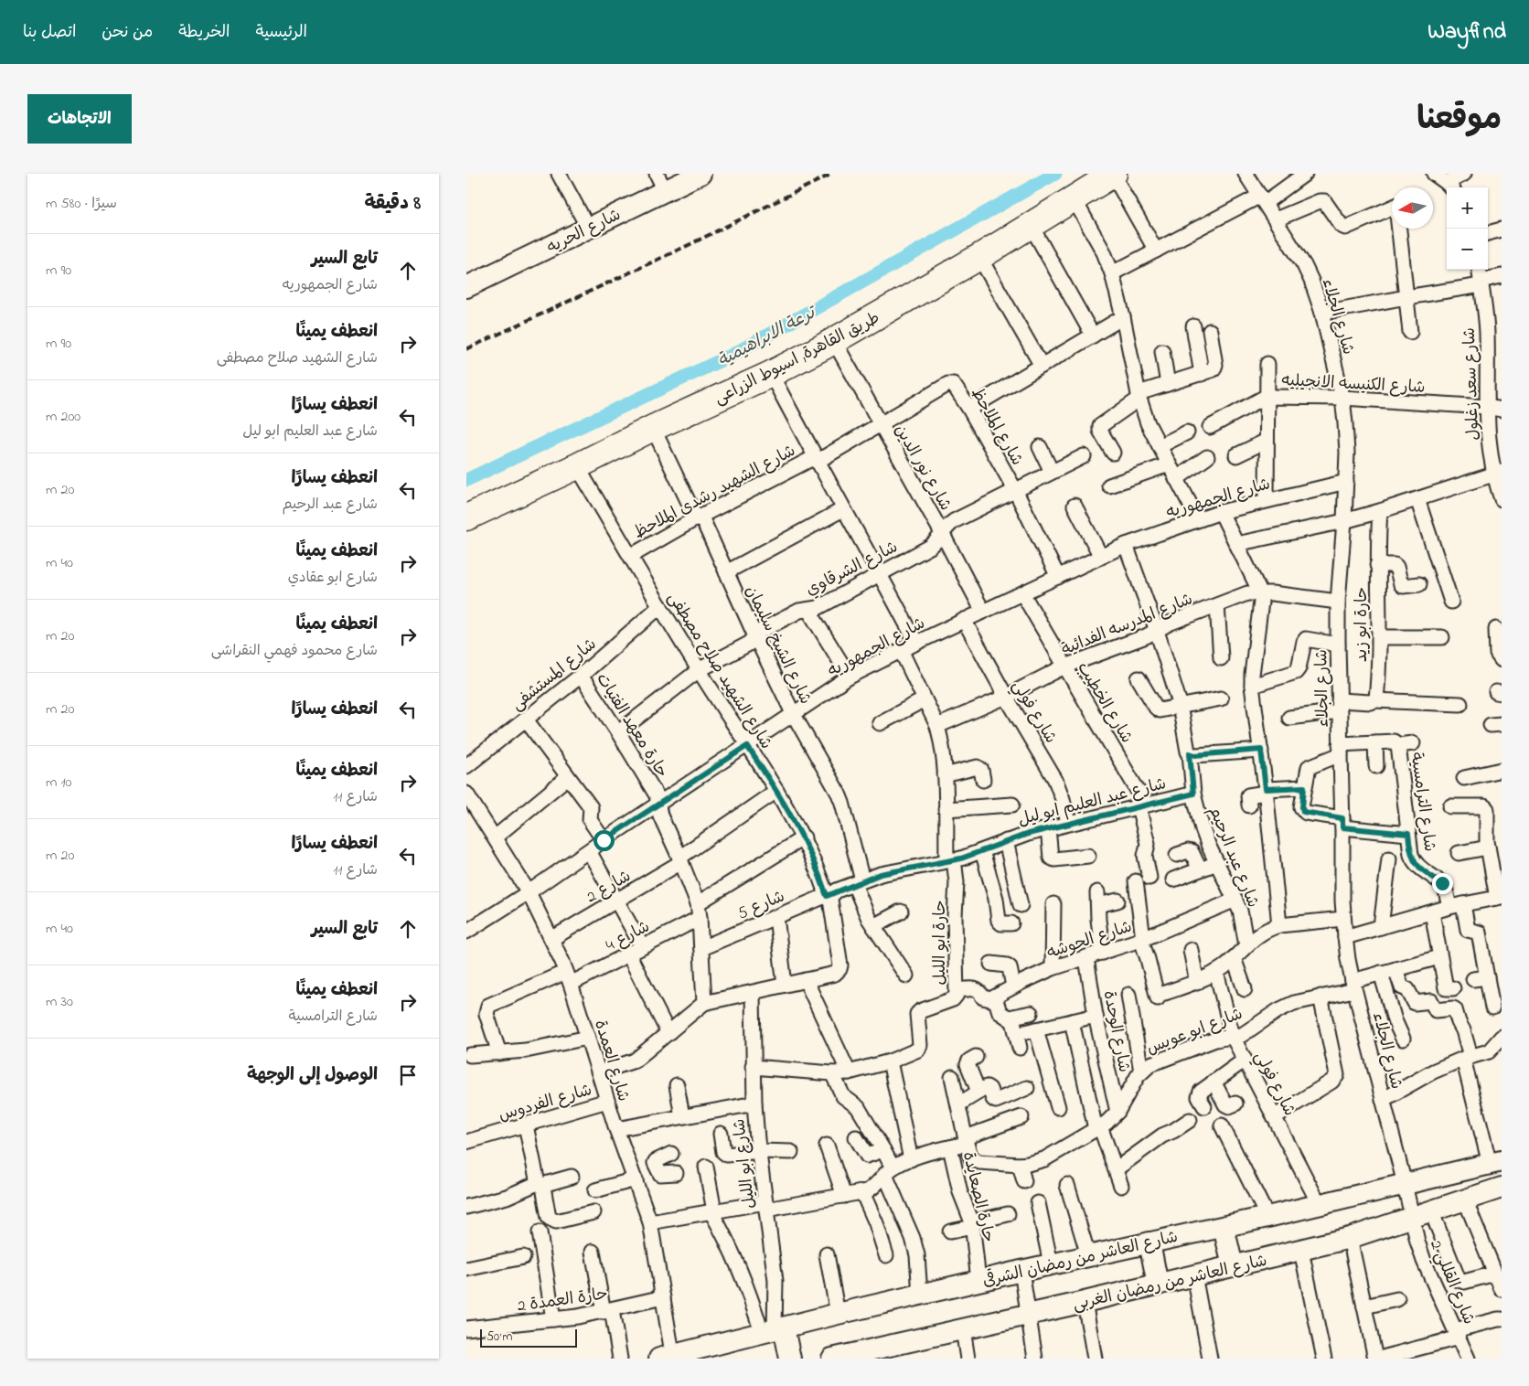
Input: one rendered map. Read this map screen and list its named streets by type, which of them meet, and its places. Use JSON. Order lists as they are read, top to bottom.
{
  "streets": {
    "highway": ["طريق القاهرة, اسيوط الزراعى"],
    "street": [
      "شارع الحريه",
      "شارع الجلاء",
      "شارع الكنيسه الانجيليه",
      "شارع سعد زغلول",
      "شارع الملاحظ",
      "شارع نور الدين",
      "شارع الشهيد رشدى الملاحظ",
      "شارع الجمهوريه",
      "شارع الشرقاوي",
      "شارع المدرسه الفدائية",
      "حارة ابو زيد",
      "شارع الشيخ سليمان",
      "شارع الشهيد صلاح مصطفى",
      "شارع المستشفى",
      "شارع الخطيب",
      "شارع فولي",
      "حارة معهد الفتيات",
      "شارع عبد العليم ابو ليل",
      "شارع الترامسية",
      "شارع عبد الرحيم",
      "شارع 2",
      "شارع 5",
      "شارع 4",
      "شارع الحوشه",
      "حارة ابو الليل",
      "شارع ابو عويس",
      "شارع الوحدة",
      "شارع العمدة",
      "شارع الفردوس",
      "شارع ابو الليل",
      "حارة الصعايدة",
      "شارع العاشر من رمضان الشرقى",
      "شارع العاشر من رمضان الغربى",
      "شارع القللي 2",
      "حارة العمدة 2"
    ]
  },
  "crossings": [
    ["شارع الجلاء", "شارع الكنيسه الانجيليه"],
    ["شارع الجلاء", "شارع الجمهوريه"],
    ["شارع الجلاء", "شارع المدرسه الفدائية"],
    ["شارع الجلاء", "شارع الترامسية"],
    ["شارع الجلاء", "شارع ابو عويس"],
    ["شارع الجلاء", "شارع العاشر من رمضان الشرقى"],
    ["شارع الجلاء", "شارع العاشر من رمضان الغربى"],
    ["شارع الجلاء", "شارع القللي 2"],
    ["طريق القاهرة, اسيوط الزراعى", "شارع نور الدين"],
    ["طريق القاهرة, اسيوط الزراعى", "شارع الشيخ سليمان"],
    ["طريق القاهرة, اسيوط الزراعى", "شارع الشهيد صلاح مصطفى"],
    ["شارع الكنيسه الانجيليه", "شارع سعد زغلول"],
    ["شارع الملاحظ", "شارع نور الدين"],
    ["شارع الملاحظ", "شارع الشهيد رشدى الملاحظ"],
    ["شارع الملاحظ", "شارع الجمهوريه"],
    ["شارع الملاحظ", "شارع الشرقاوي"],
    ["شارع نور الدين", "شارع الجمهوريه"],
    ["شارع نور الدين", "شارع الشرقاوي"],
    ["شارع الشهيد رشدى الملاحظ", "شارع الشيخ سليمان"],
    ["شارع الشهيد رشدى الملاحظ", "شارع الشهيد صلاح مصطفى"],
    ["شارع الجمهوريه", "شارع الشيخ سليمان"],
    ["شارع الجمهوريه", "شارع الشهيد صلاح مصطفى"],
    ["شارع الجمهوريه", "شارع الخطيب"],
    ["شارع الجمهوريه", "شارع فولي"],
    ["شارع الجمهوريه", "حارة معهد الفتيات"],
    ["شارع الجمهوريه", "شارع عبد الرحيم"],
    ["شارع الجمهوريه", "حارة ابو الليل"],
    ["شارع الجمهوريه", "شارع العمدة"],
    ["شارع الشرقاوي", "شارع الشيخ سليمان"],
    ["شارع الشرقاوي", "شارع الشهيد صلاح مصطفى"],
    ["شارع الشرقاوي", "حارة معهد الفتيات"],
    ["شارع المدرسه الفدائية", "شارع الخطيب"],
    ["شارع المدرسه الفدائية", "شارع فولي"],
    ["شارع المدرسه الفدائية", "شارع عبد الرحيم"],
    ["شارع المدرسه الفدائية", "حارة ابو الليل"],
    ["شارع الشيخ سليمان", "شارع عبد العليم ابو ليل"],
    ["شارع الشهيد صلاح مصطفى", "شارع المستشفى"],
    ["شارع الشهيد صلاح مصطفى", "شارع عبد العليم ابو ليل"],
    ["شارع الشهيد صلاح مصطفى", "شارع 2"],
    ["شارع الشهيد صلاح مصطفى", "شارع 5"],
    ["شارع المستشفى", "حارة معهد الفتيات"],
    ["شارع الخطيب", "شارع عبد العليم ابو ليل"],
    ["شارع الخطيب", "شارع الحوشه"],
    ["شارع فولي", "شارع عبد العليم ابو ليل"],
    ["شارع فولي", "شارع ابو عويس"],
    ["شارع فولي", "شارع العاشر من رمضان الشرقى"],
    ["حارة معهد الفتيات", "شارع 2"],
    ["حارة معهد الفتيات", "شارع 5"],
    ["حارة معهد الفتيات", "شارع 4"],
    ["شارع عبد العليم ابو ليل", "شارع عبد الرحيم"],
    ["شارع عبد العليم ابو ليل", "شارع 5"],
    ["شارع عبد العليم ابو ليل", "حارة ابو الليل"],
    ["شارع عبد الرحيم", "شارع الحوشه"],
    ["شارع 2", "شارع العمدة"],
    ["شارع 4", "شارع العمدة"],
    ["شارع الحوشه", "شارع الوحدة"],
    ["حارة ابو الليل", "شارع ابو الليل"],
    ["شارع ابو عويس", "شارع الوحدة"],
    ["شارع العمدة", "شارع الفردوس"],
    ["شارع العمدة", "شارع العاشر من رمضان الشرقى"],
    ["شارع العمدة", "حارة العمدة 2"],
    ["شارع ابو الليل", "شارع العاشر من رمضان الشرقى"],
    ["حارة الصعايدة", "شارع العاشر من رمضان الشرقى"],
    ["شارع العاشر من رمضان الغربى", "شارع القللي 2"]
  ],
  "water": ["ترعة الابراهيمية"],
  "scale_bar": "50 m",
  "north": "left",
  "page": {
    "header": "Wayfind",
    "nav": [
      "الرئيسية",
      "الخريطة",
      "من نحن",
      "اتصل بنا"
    ],
    "title": "موقعنا",
    "buttons": "الاتجاهات",
    "heading": ["8 دقيقة", "سيرًا · 580 m"],
    "map_buttons": ["+", "−"],
    "list": [
      ["تابع السير", "شارع الجمهوريه", "90 m"],
      ["انعطف يمينًا", "شارع الشهيد صلاح مصطفى", "90 m"],
      ["انعطف يسارًا", "شارع عبد العليم ابو ليل", "200 m"],
      ["انعطف يسارًا", "شارع عبد الرحيم", "20 m"],
      ["انعطف يمينًا", "شارع ابو عقادي", "40 m"],
      ["انعطف يمينًا", "شارع محمود فهمي النقراشى", "20 m"],
      ["انعطف يسارًا", "20 m"],
      ["انعطف يمينًا", "شارع 11", "10 m"],
      ["انعطف يسارًا", "شارع 11", "20 m"],
      ["تابع السير", "40 m"],
      ["انعطف يمينًا", "شارع الترامسية", "30 m"],
      "الوصول إلى الوجهة"
    ],
    "scale": "50 m"
  }
}
